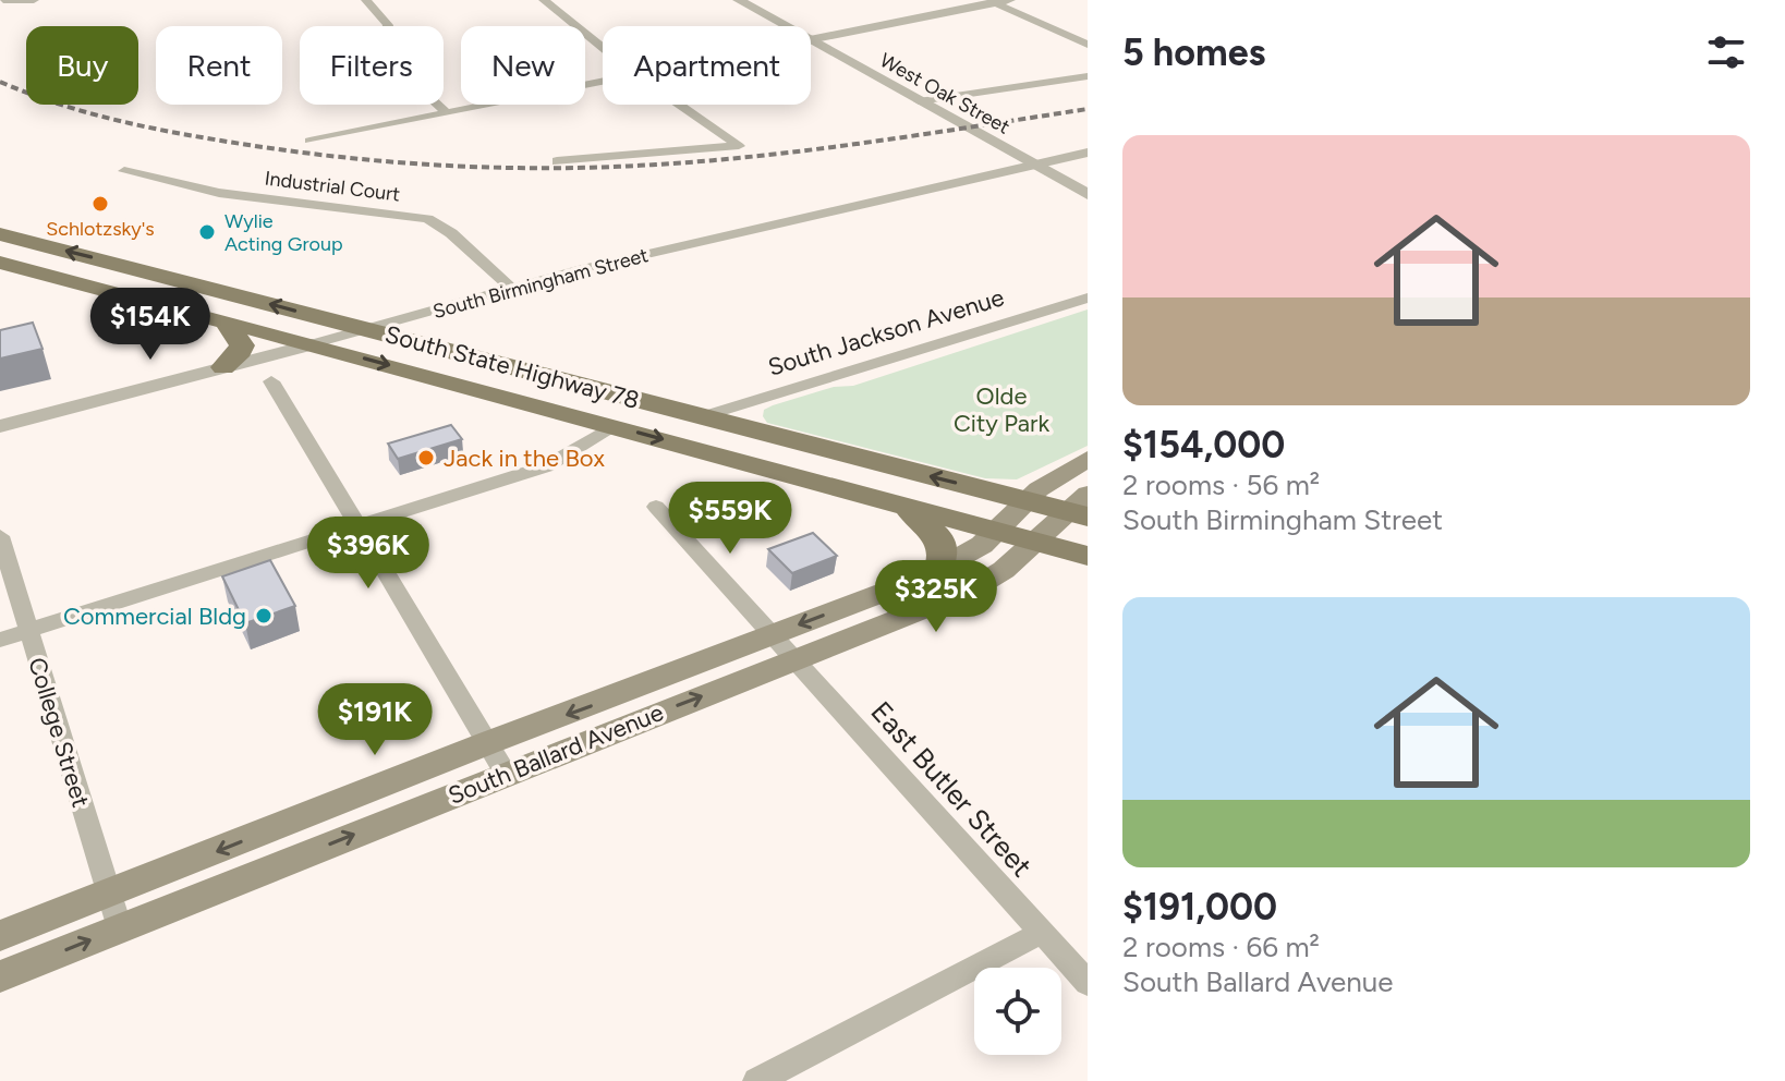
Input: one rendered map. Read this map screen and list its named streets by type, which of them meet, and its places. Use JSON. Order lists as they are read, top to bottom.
{
  "streets": {
    "main road": ["South State Highway 78", "South Ballard Avenue"],
    "street": [
      "West Oak Street",
      "Industrial Court",
      "South Birmingham Street",
      "South Jackson Avenue",
      "College Street",
      "East Butler Street"
    ]
  },
  "crossings": [
    ["West Oak Street", "South Birmingham Street"],
    ["Industrial Court", "South Birmingham Street"],
    ["South Birmingham Street", "South State Highway 78"],
    ["South Jackson Avenue", "South State Highway 78"],
    ["South State Highway 78", "South Ballard Avenue"],
    ["College Street", "South Ballard Avenue"],
    ["South Ballard Avenue", "East Butler Street"]
  ],
  "parks": ["Olde City Park"],
  "places": [
    "Schlotzsky's",
    "Wylie Acting Group",
    "Jack in the Box",
    "Commercial Bldg"
  ],
  "page": {
    "heading": "5 homes",
    "chip": [
      "Buy",
      "Rent",
      "Filters",
      "New",
      "Apartment"
    ],
    "list": [
      {
        "name": "$154,000",
        "note": "2 rooms · 56 m² · South Birmingham Street"
      },
      {
        "name": "$191,000",
        "note": "2 rooms · 66 m² · South Ballard Avenue"
      }
    ],
    "price": [
      "$154K",
      "$559K",
      "$396K",
      "$325K",
      "$191K"
    ]
  }
}
